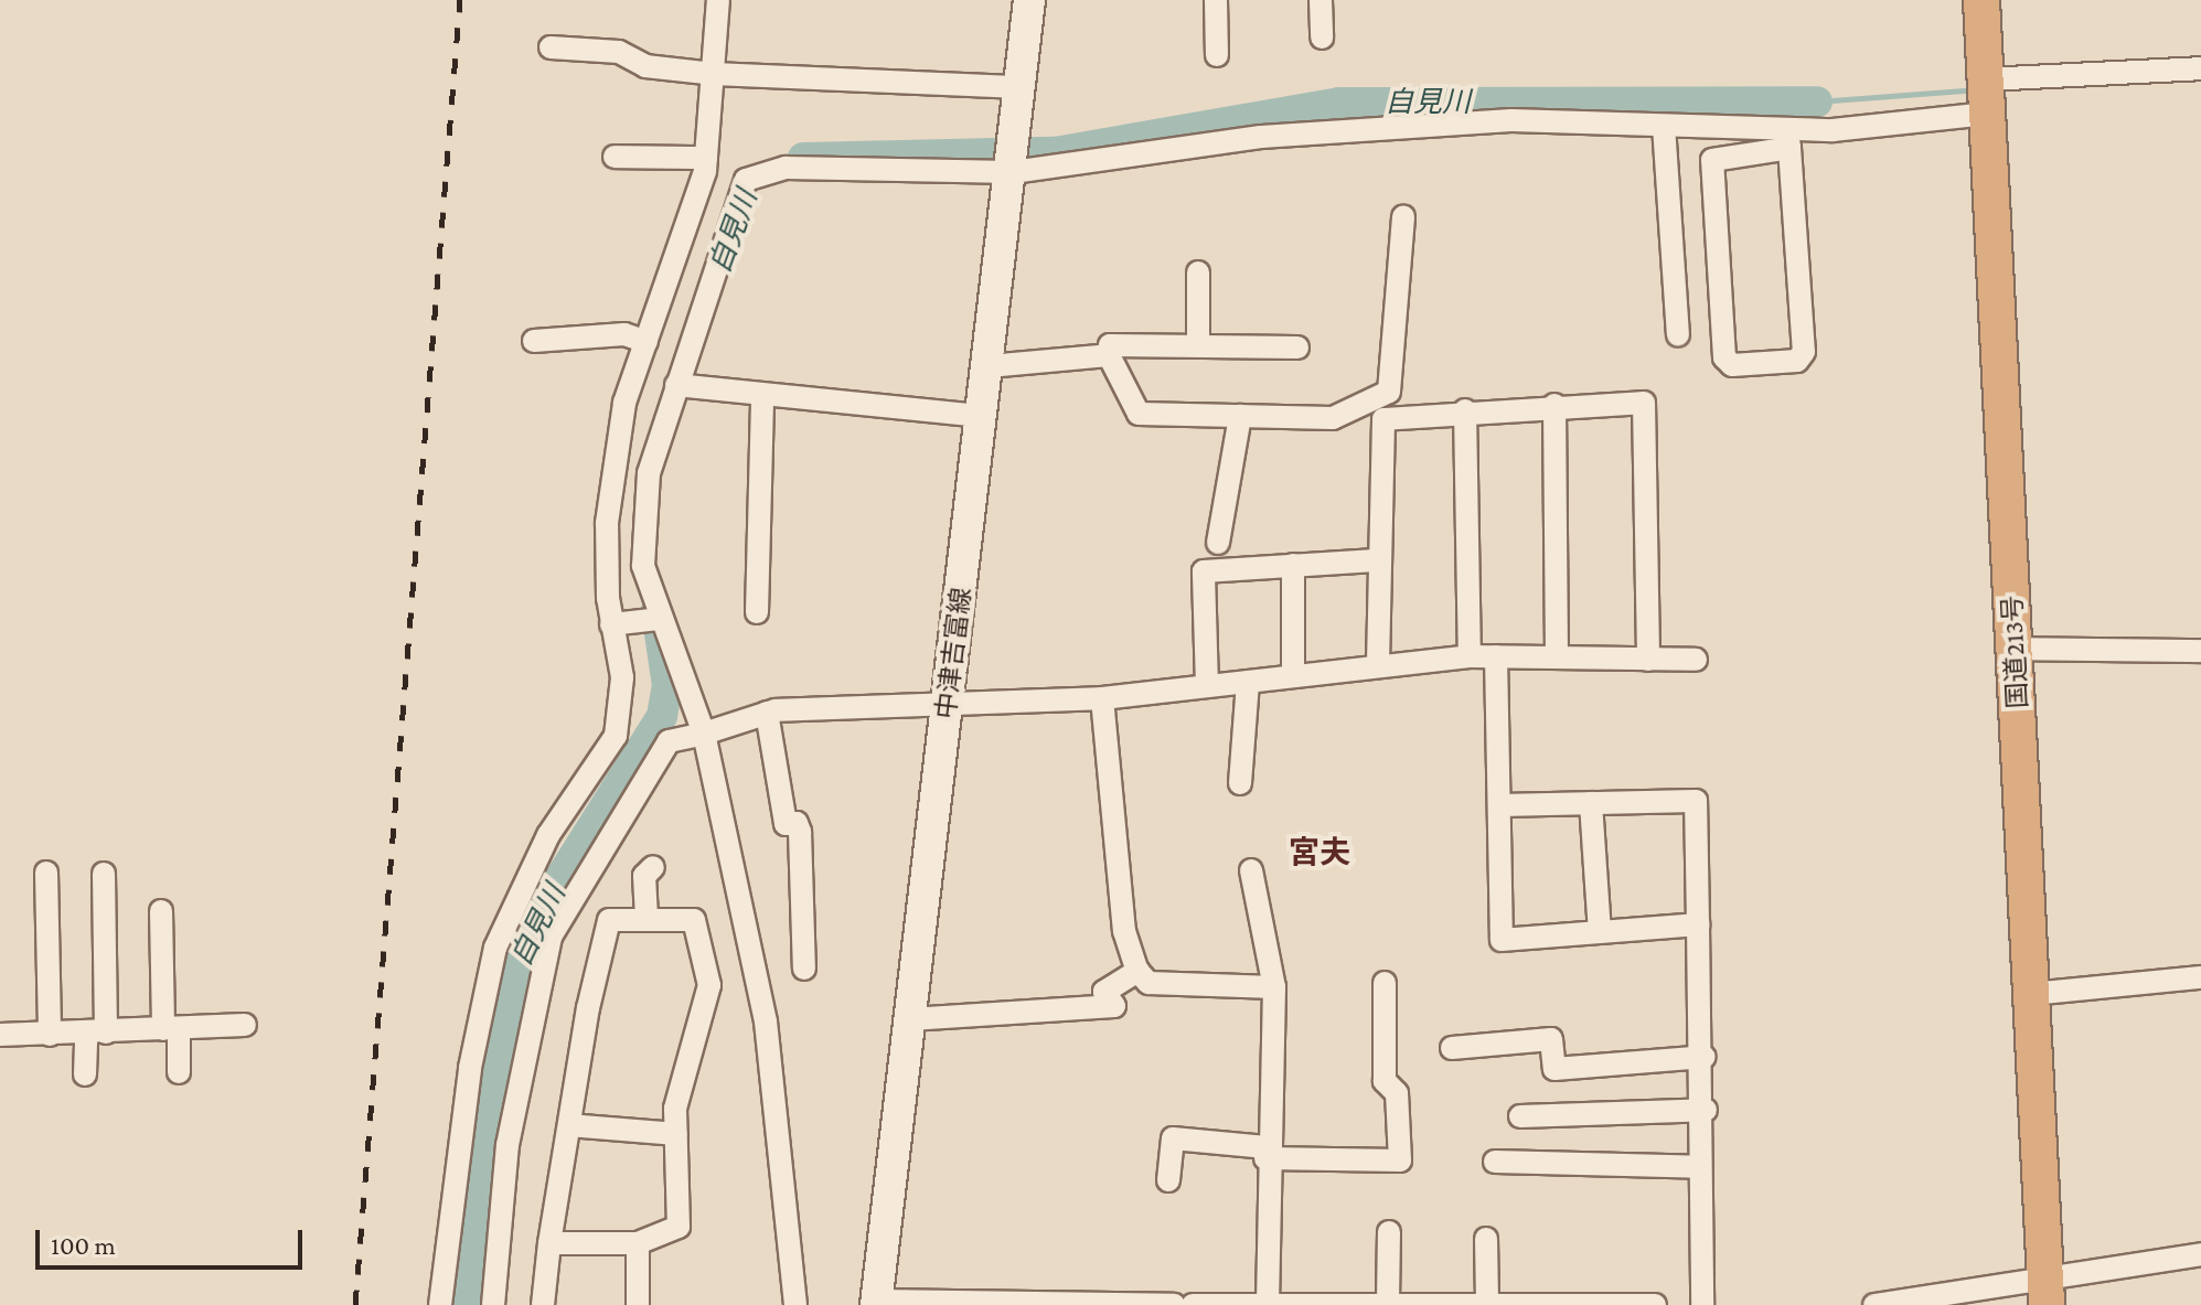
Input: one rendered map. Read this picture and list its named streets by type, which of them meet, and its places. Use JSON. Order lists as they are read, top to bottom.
{
  "streets": {
    "highway": ["国道213号"],
    "main road": ["中津吉富線"]
  },
  "districts": ["宮夫"],
  "water": ["自見川"],
  "scale_bar": "100 m"
}
